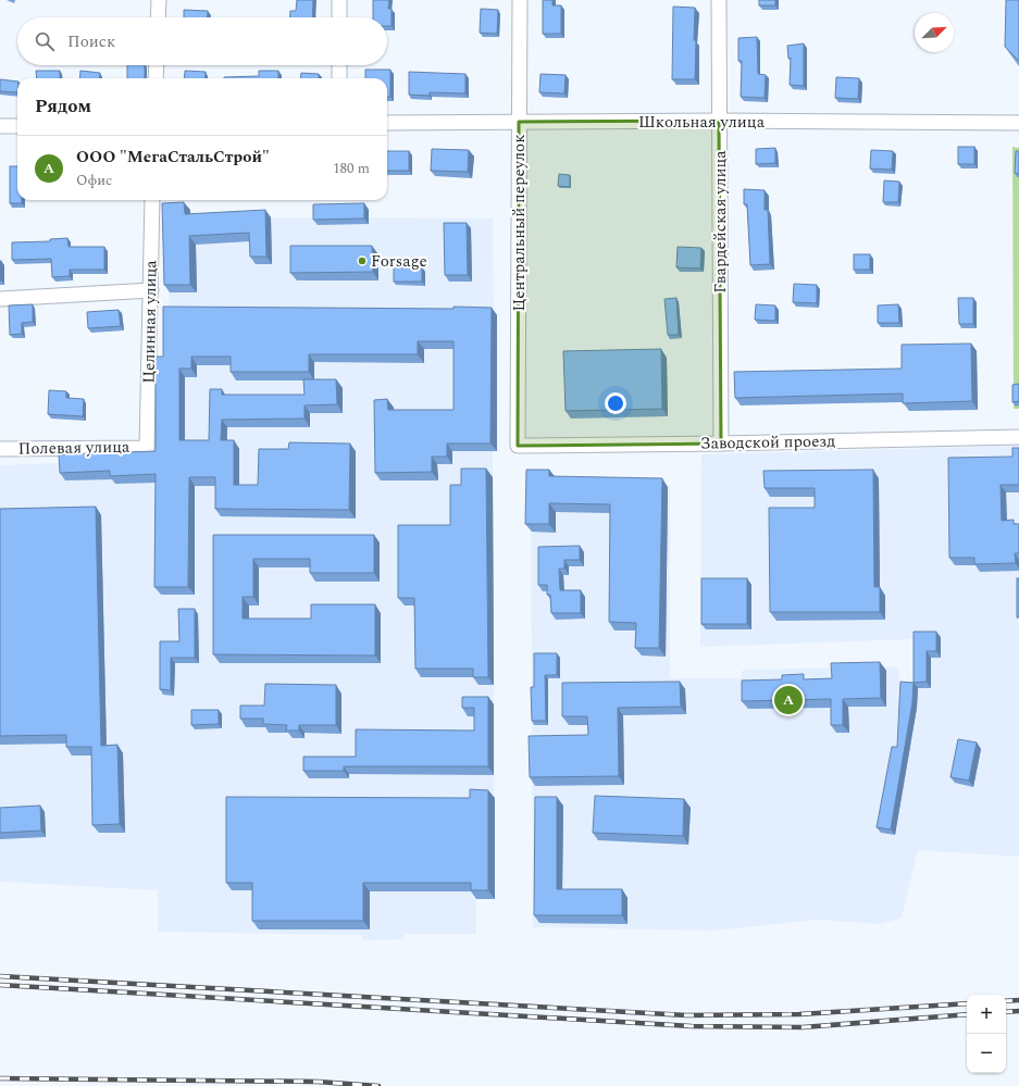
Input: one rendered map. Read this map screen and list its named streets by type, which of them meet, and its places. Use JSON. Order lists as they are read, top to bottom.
{
  "streets": {
    "street": [
      "Школьная улица",
      "Гвардейская улица",
      "Центральный переулок",
      "Целинная улица",
      "Заводской проезд",
      "Полевая улица"
    ]
  },
  "crossings": [
    ["Школьная улица", "Гвардейская улица"],
    ["Школьная улица", "Центральный переулок"],
    ["Гвардейская улица", "Заводской проезд"],
    ["Центральный переулок", "Заводской проезд"],
    ["Целинная улица", "Полевая улица"]
  ],
  "places": ["Forsage"],
  "north": "top right",
  "page": {
    "search": "Поиск",
    "heading": "Рядом",
    "list": [
      {
        "mark": "A",
        "name": "ООО \"МегаСтальСтрой\"",
        "note": "Офис",
        "value": "180 m"
      }
    ],
    "pins": "A",
    "map_buttons": ["+", "−"]
  }
}
